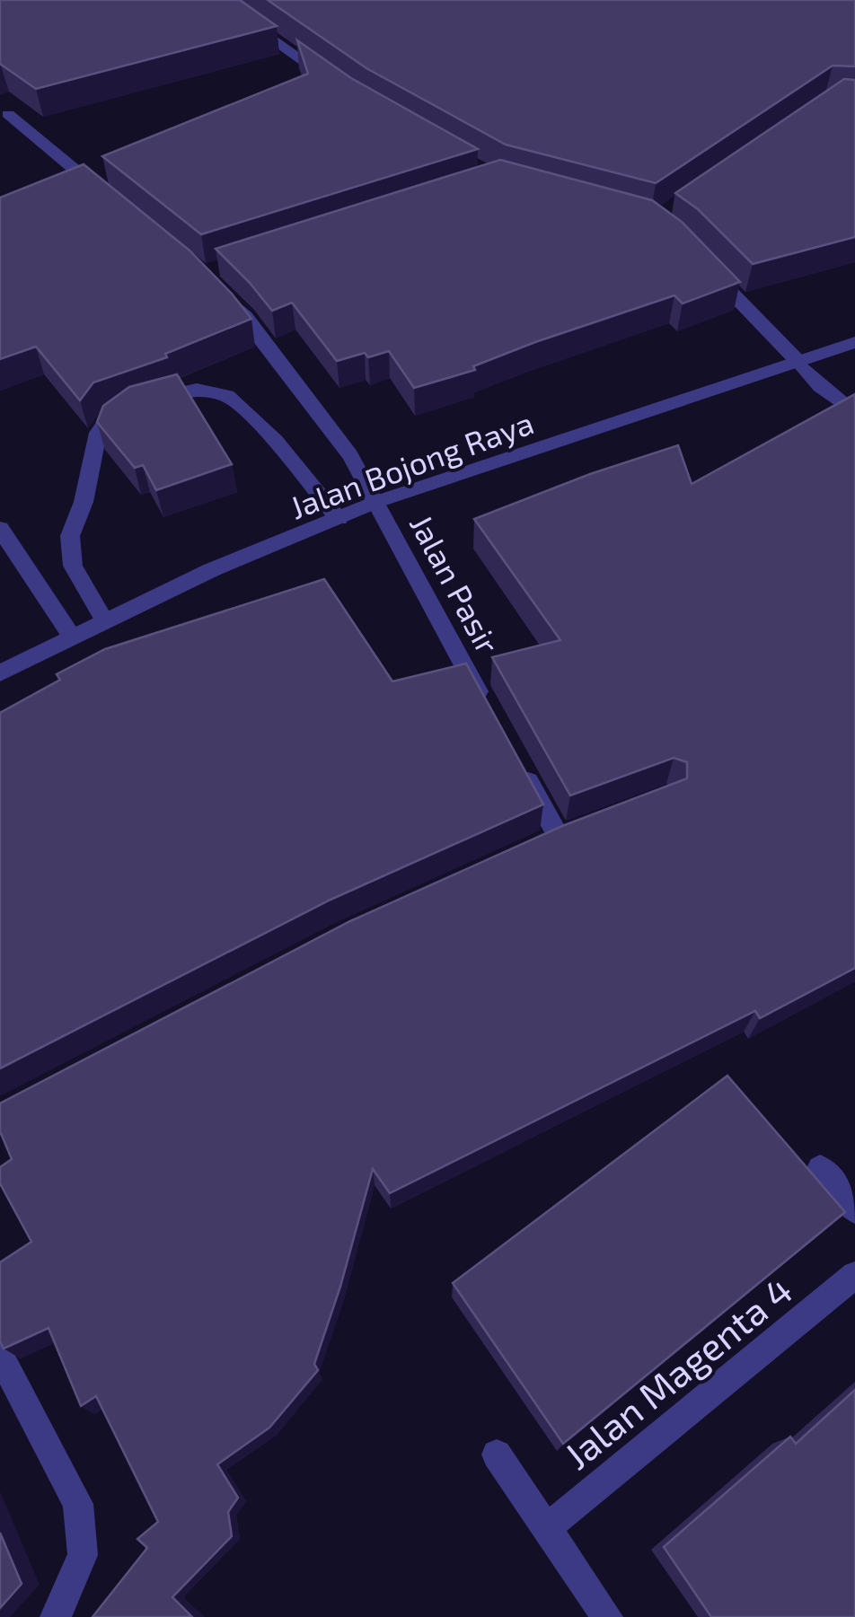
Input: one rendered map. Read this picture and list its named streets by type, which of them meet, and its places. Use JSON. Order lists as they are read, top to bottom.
{
  "streets": {
    "street": ["Jalan Bojong Raya", "Jalan Pasir", "Jalan Magenta 4"]
  },
  "crossings": [
    ["Jalan Bojong Raya", "Jalan Pasir"]
  ]
}
